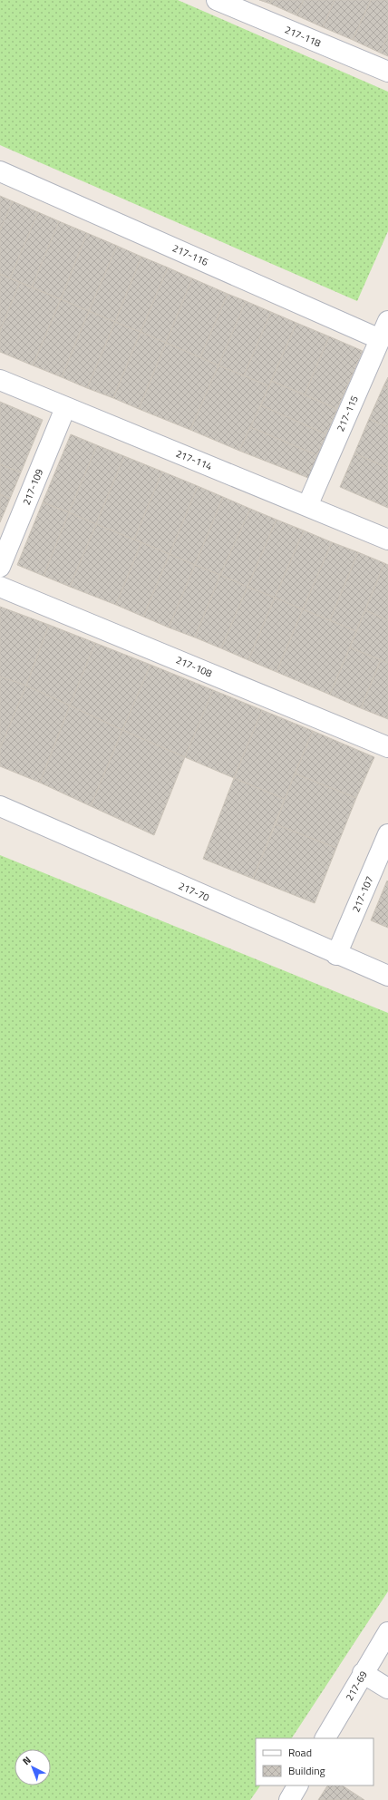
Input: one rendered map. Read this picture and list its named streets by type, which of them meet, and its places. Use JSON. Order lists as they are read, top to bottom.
{
  "streets": {
    "street": [
      "217-118",
      "217-116",
      "217-115",
      "217-114",
      "217-109",
      "217-108",
      "217-70",
      "217-107",
      "217-69"
    ]
  },
  "crossings": [
    ["217-116", "217-115"],
    ["217-115", "217-114"],
    ["217-114", "217-109"],
    ["217-70", "217-107"]
  ],
  "legend": ["Road", "Building"],
  "north": "top left"
}
